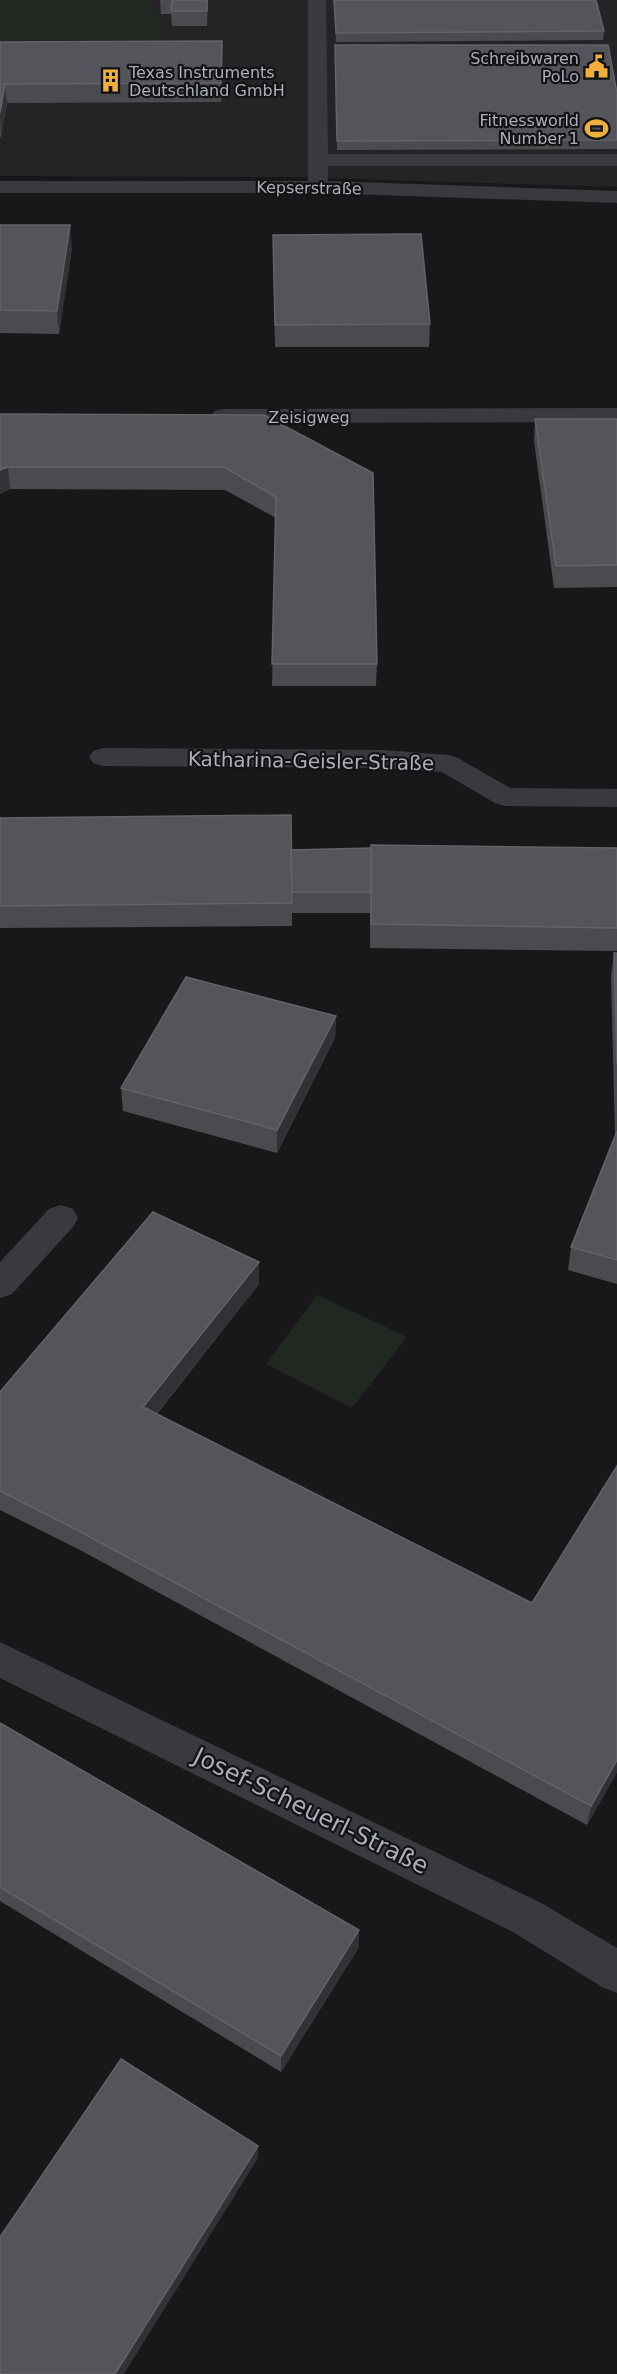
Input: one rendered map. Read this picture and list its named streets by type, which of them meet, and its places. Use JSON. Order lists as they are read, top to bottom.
{
  "streets": {
    "street": [
      "Kepserstraße",
      "Zeisigweg",
      "Katharina-Geisler-Straße",
      "Josef-Scheuerl-Straße"
    ]
  },
  "places": {
    "public building": ["Schreibwaren PoLo"],
    "building": ["Texas Instruments Deutschland GmbH"],
    "sports": ["Fitnessworld Number 1"]
  }
}
